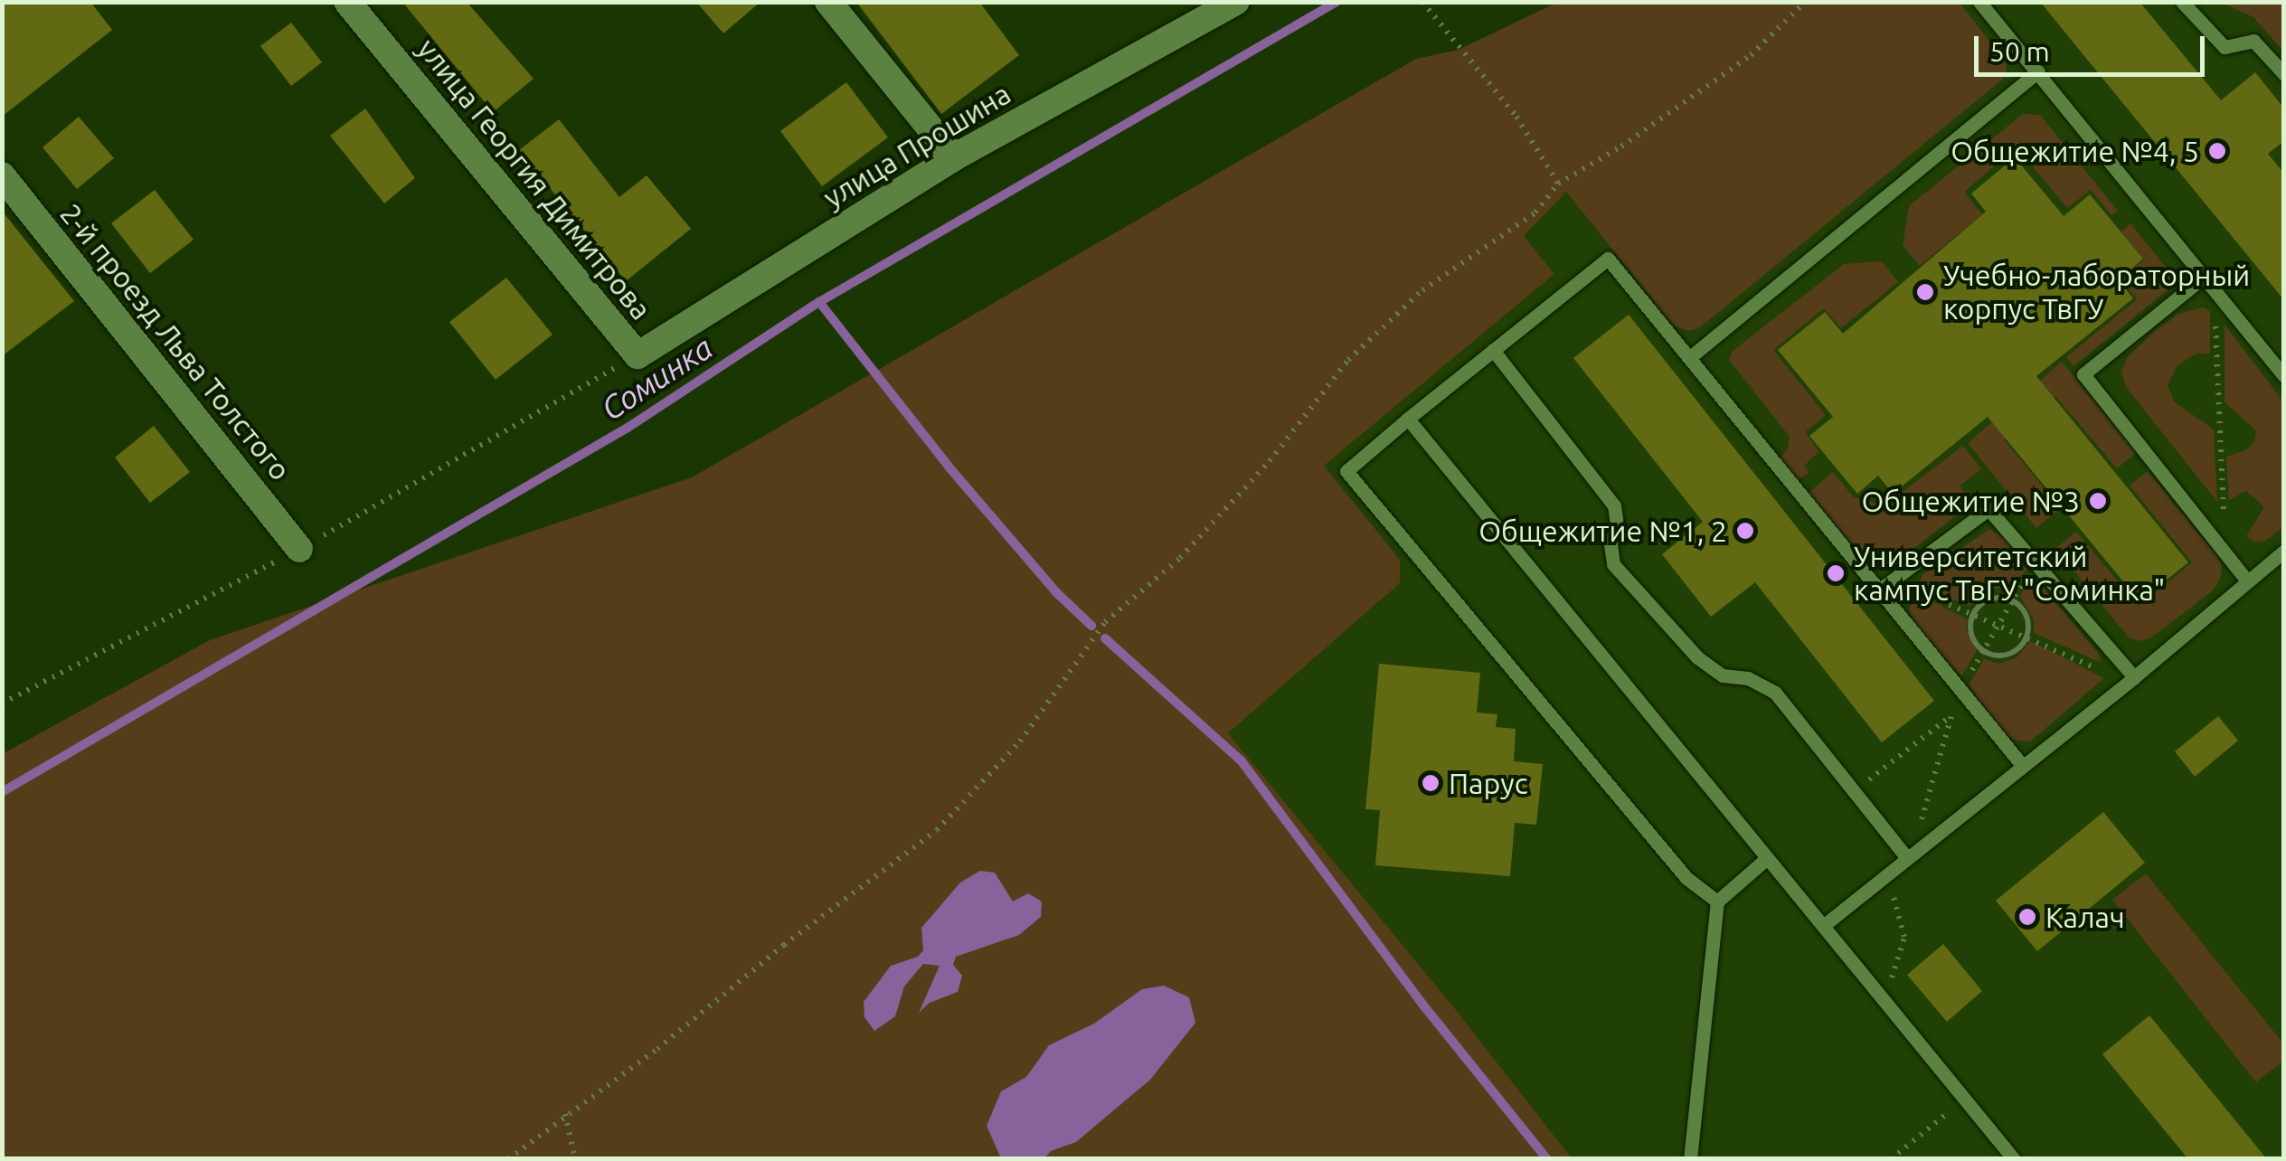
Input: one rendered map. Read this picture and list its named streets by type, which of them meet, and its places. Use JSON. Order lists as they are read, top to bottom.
{
  "streets": {
    "street": ["улица Прошина", "улица Георгия Димитрова", "2-й проезд Льва Толстого"]
  },
  "crossings": [
    ["улица Прошина", "улица Георгия Димитрова"]
  ],
  "water": ["Соминка"],
  "places": [
    "Общежитие №4, 5",
    "Учебно-лабораторный корпус ТвГУ",
    "Общежитие №3",
    "Общежитие №1, 2",
    "Университетский кампус ТвГУ \"Соминка\"",
    "Парус",
    "Калач"
  ],
  "scale_bar": "50 m"
}
